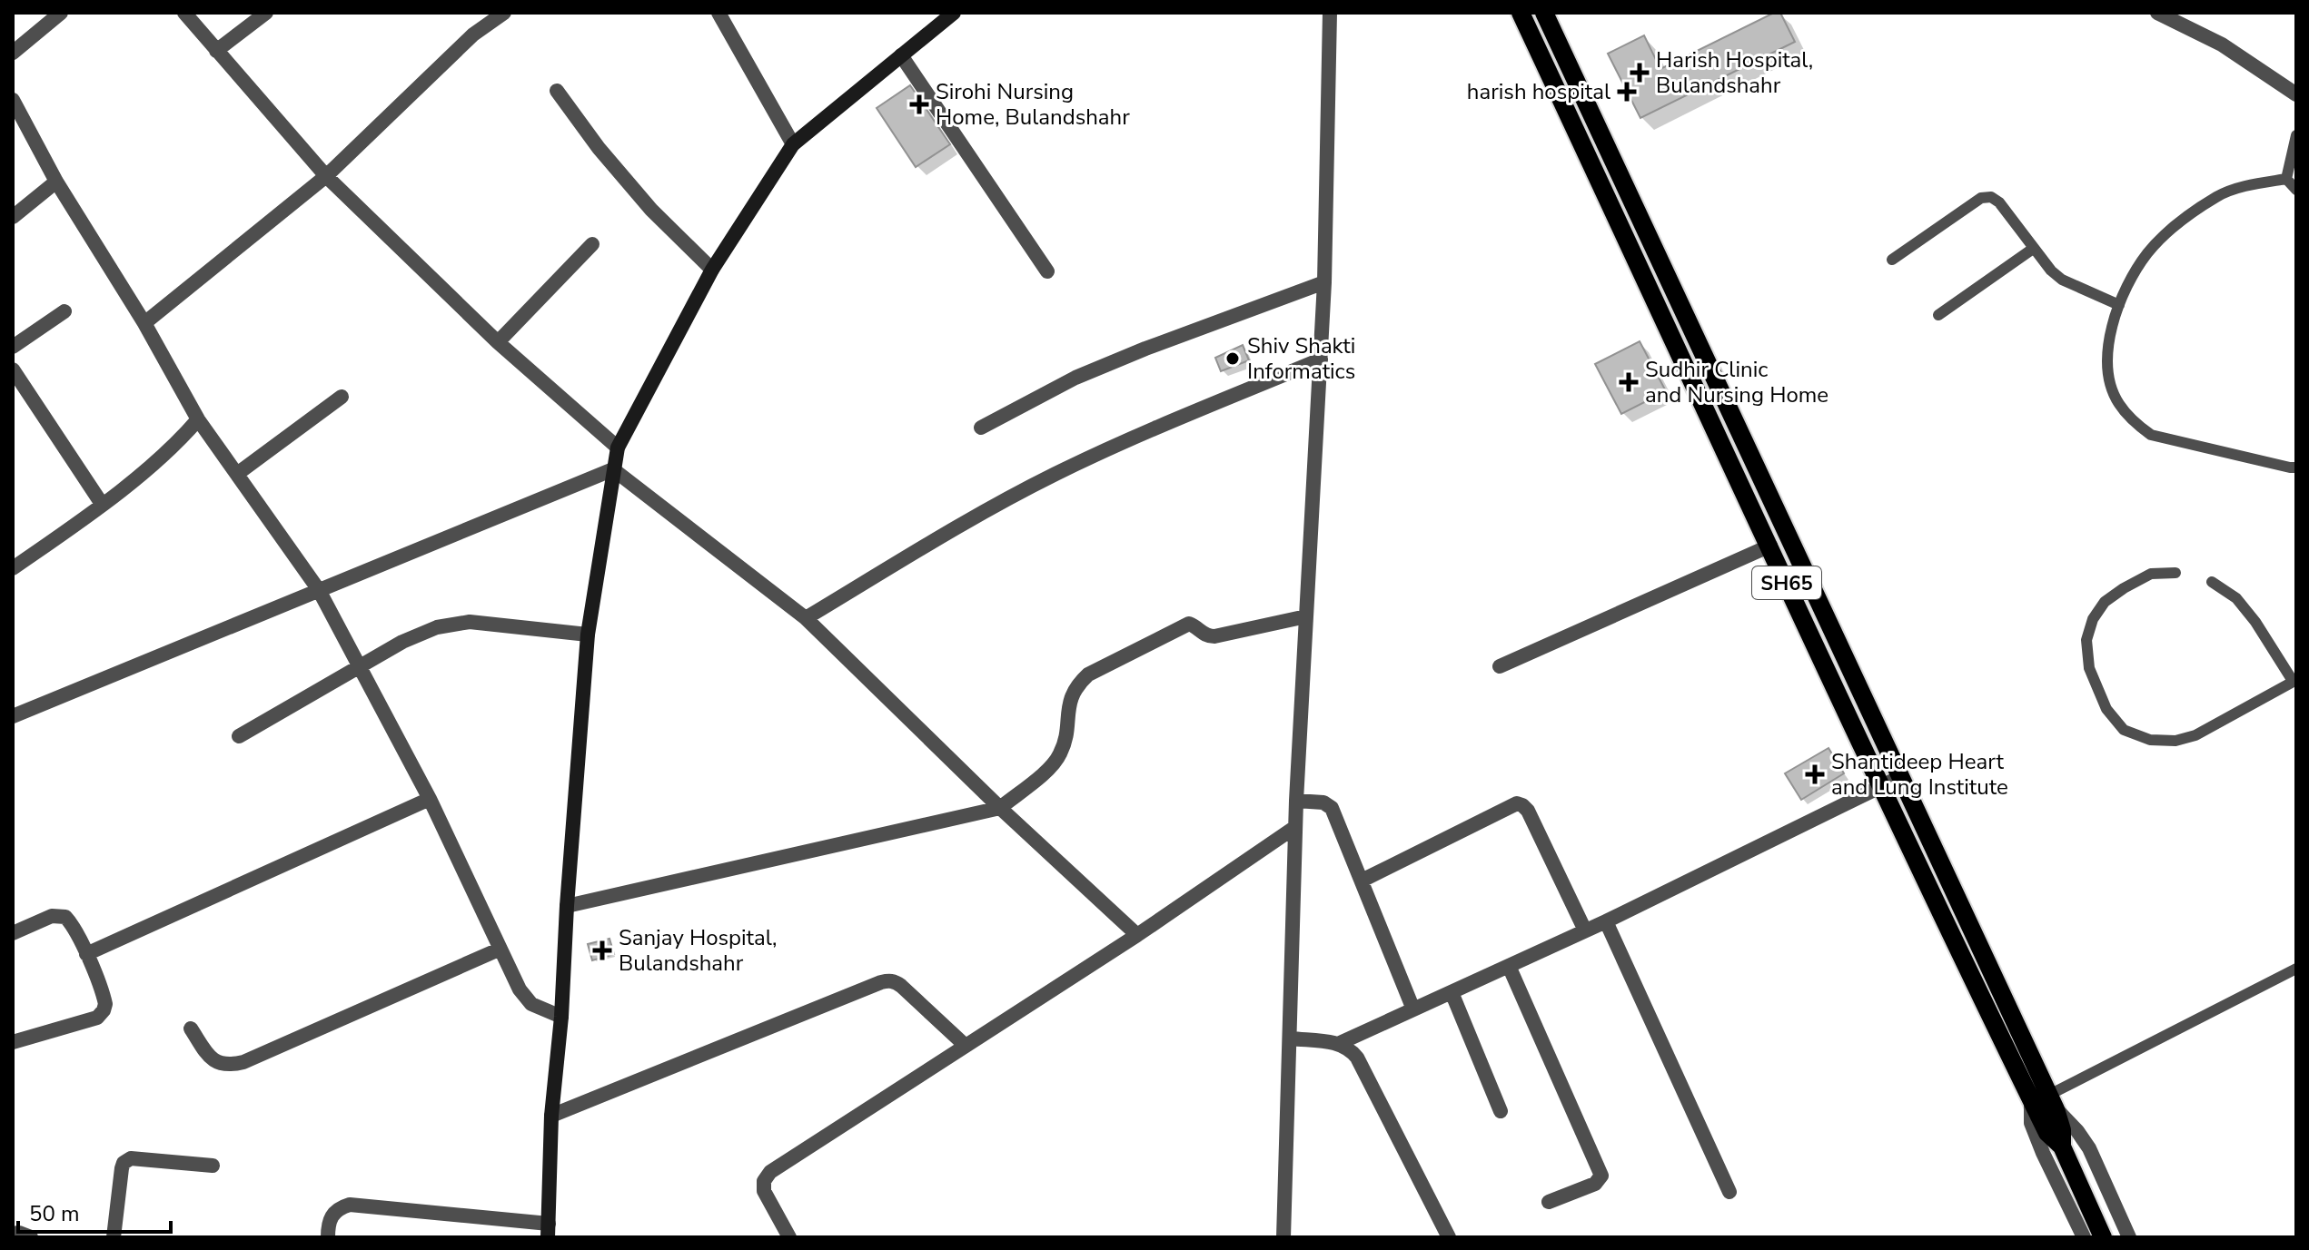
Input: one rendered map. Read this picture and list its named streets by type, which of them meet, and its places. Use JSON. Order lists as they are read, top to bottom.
{
  "streets": {
    "main road": ["SH65"]
  },
  "places": {
    "health": [
      "Harish Hospital, Bulandshahr",
      "harish hospital",
      "Sirohi Nursing Home, Bulandshahr",
      "Sudhir Clinic and Nursing Home",
      "Shantideep Heart and Lung Institute",
      "Sanjay Hospital, Bulandshahr"
    ],
    "other": ["Shiv Shakti Informatics"]
  },
  "scale_bar": "50 m"
}
